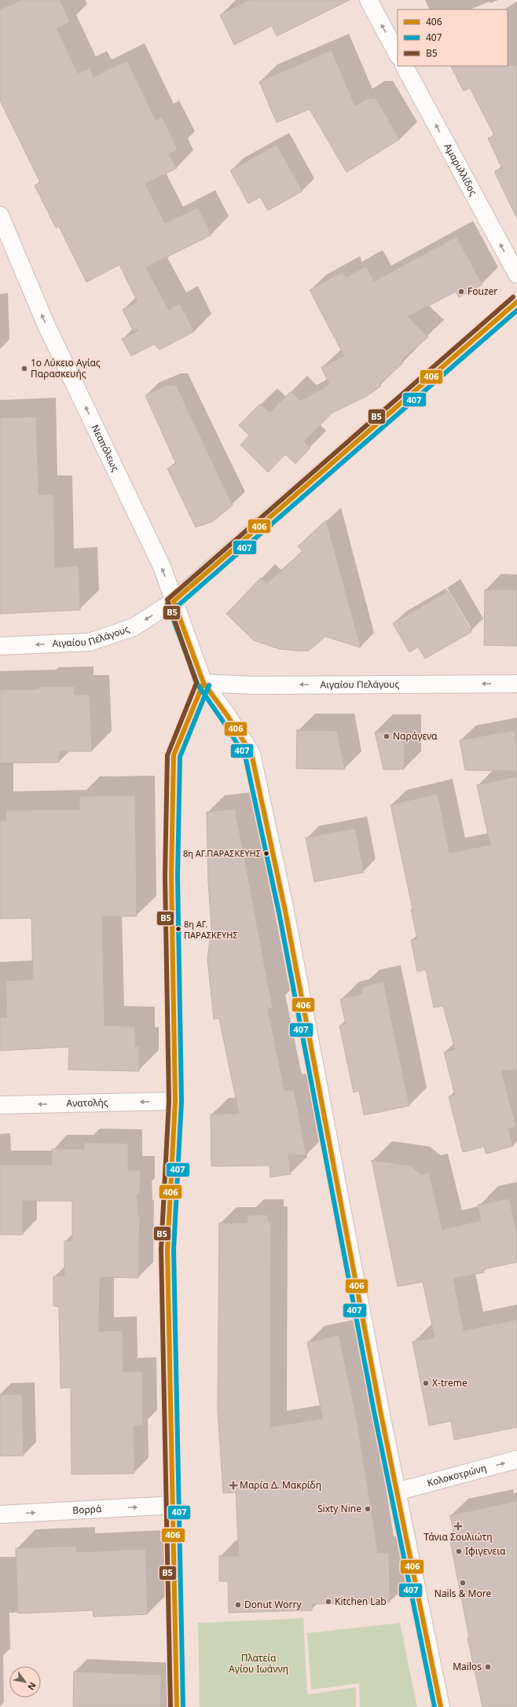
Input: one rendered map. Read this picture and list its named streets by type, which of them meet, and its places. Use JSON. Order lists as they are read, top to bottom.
{
  "streets": {
    "street": [
      "Αμαρυλλίδος",
      "Νεαπόλεως",
      "Αιγαίου Πελάγους",
      "Ανατολής",
      "Κολοκοτρώνη",
      "Βορρά"
    ]
  },
  "crossings": [
    ["Νεαπόλεως", "Αιγαίου Πελάγους"],
    ["Νεαπόλεως", "Κολοκοτρώνη"]
  ],
  "one_way": [
    "Αμαρυλλίδος",
    "Αιγαίου Πελάγους",
    "Ανατολής",
    "Κολοκοτρώνη",
    "Βορρά"
  ],
  "parks": ["Πλατεία Αγίου Ιωάννη"],
  "places": {
    "other": [
      "Fouzer",
      "1ο Λύκειο Αγίας Παρασκευής",
      "Ναράγενα",
      "8η ΑΓ.ΠΑΡΑΣΚΕΥΗΣ",
      "8η ΑΓ. ΠΑΡΑΣΚΕΥΗΣ",
      "X-treme",
      "Sixty Nine",
      "Ιφιγενεια",
      "Nails & More",
      "Kitchen Lab",
      "Donut Worry",
      "Mailos"
    ],
    "health": ["Μαρία Δ. Μακρίδη", "Τάνια Σουλιώτη"]
  },
  "lines": ["transit line Β5", "transit line 406", "transit line 407"],
  "legend": ["406", "407", "Β5"],
  "north": "bottom right"
}
